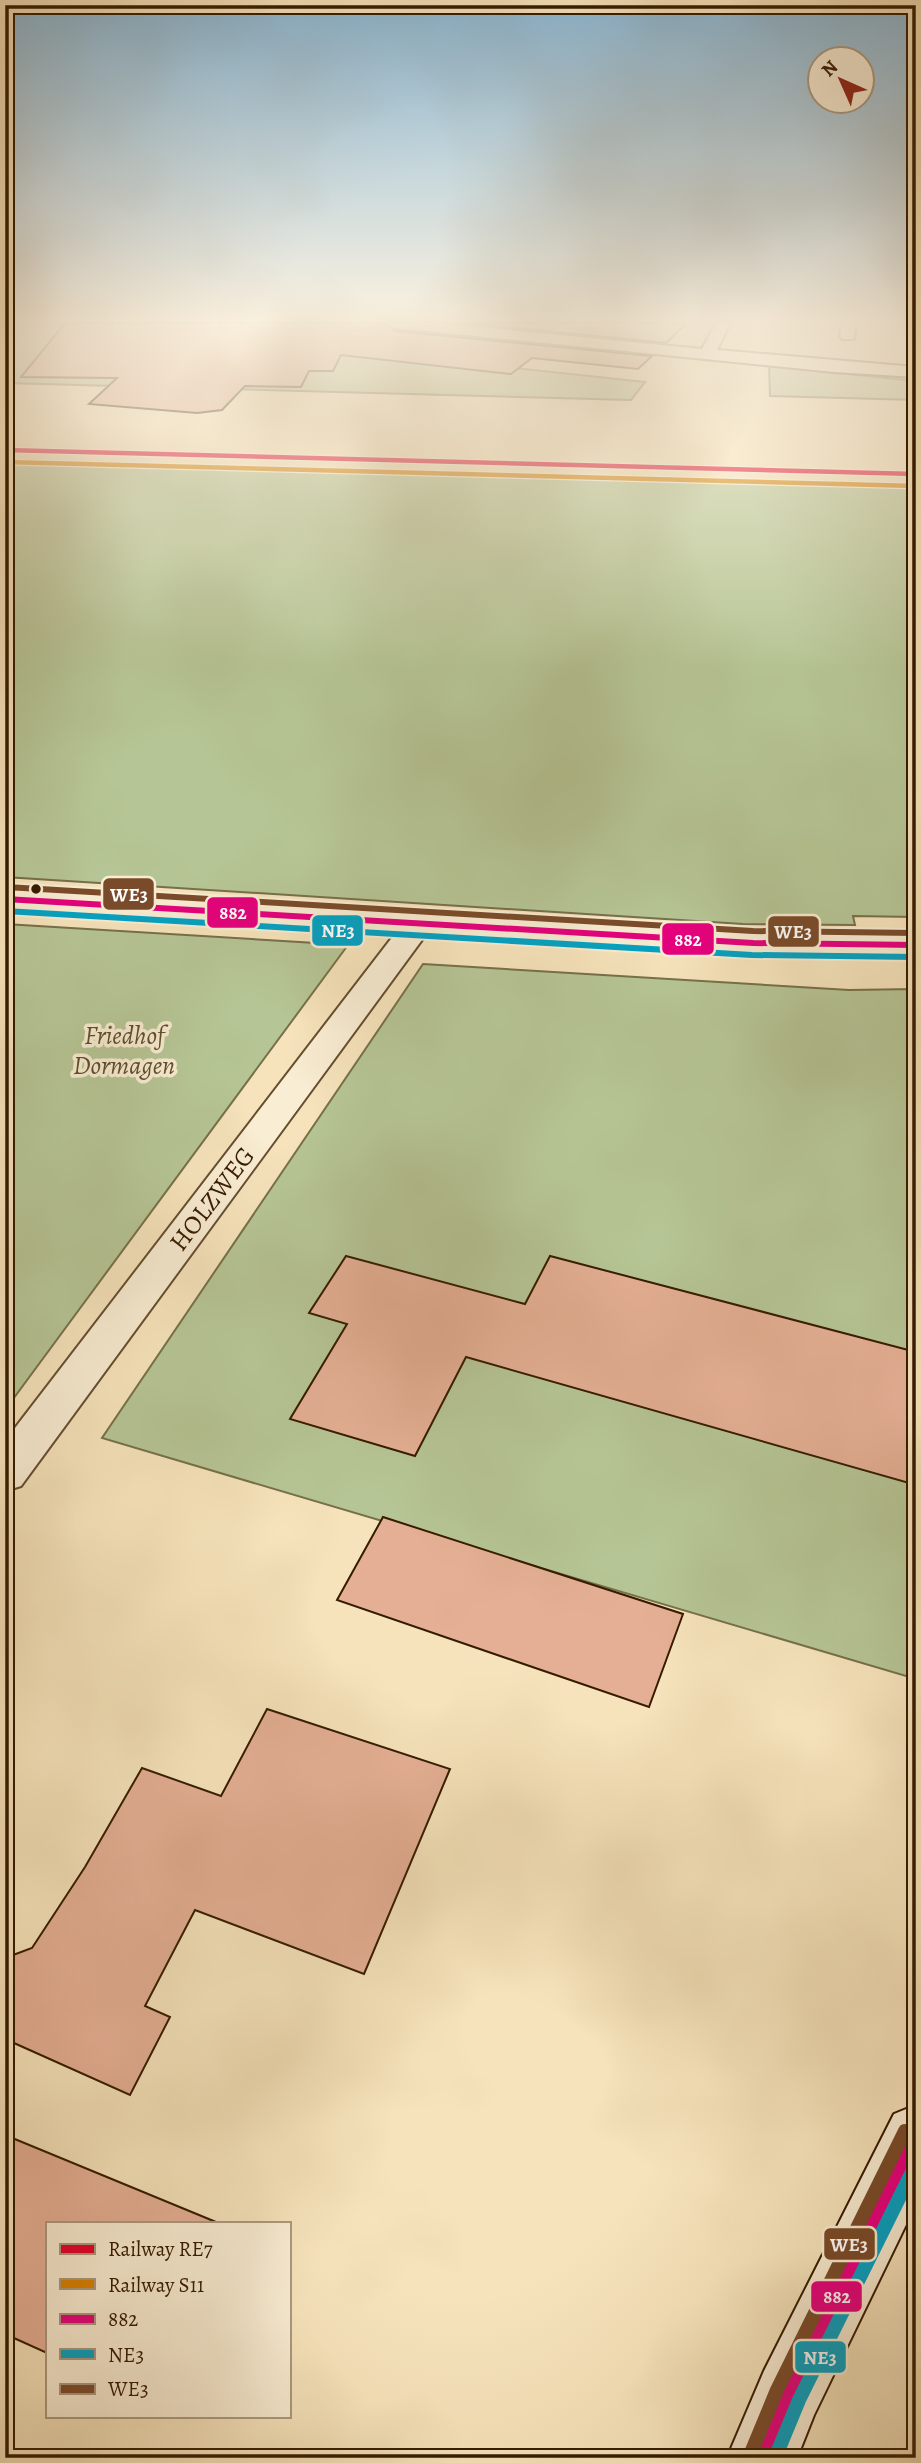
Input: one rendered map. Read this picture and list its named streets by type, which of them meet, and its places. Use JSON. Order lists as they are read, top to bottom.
{
  "streets": {
    "street": ["HOLZWEG"]
  },
  "parks": ["Friedhof Dormagen"],
  "lines": [
    "rail line RE7",
    "rail line S11",
    "transit line WE3",
    "transit line 882",
    "transit line NE3"
  ],
  "legend": [
    "Railway RE7",
    "Railway S11",
    "882",
    "NE3",
    "WE3"
  ],
  "north": "top left"
}
